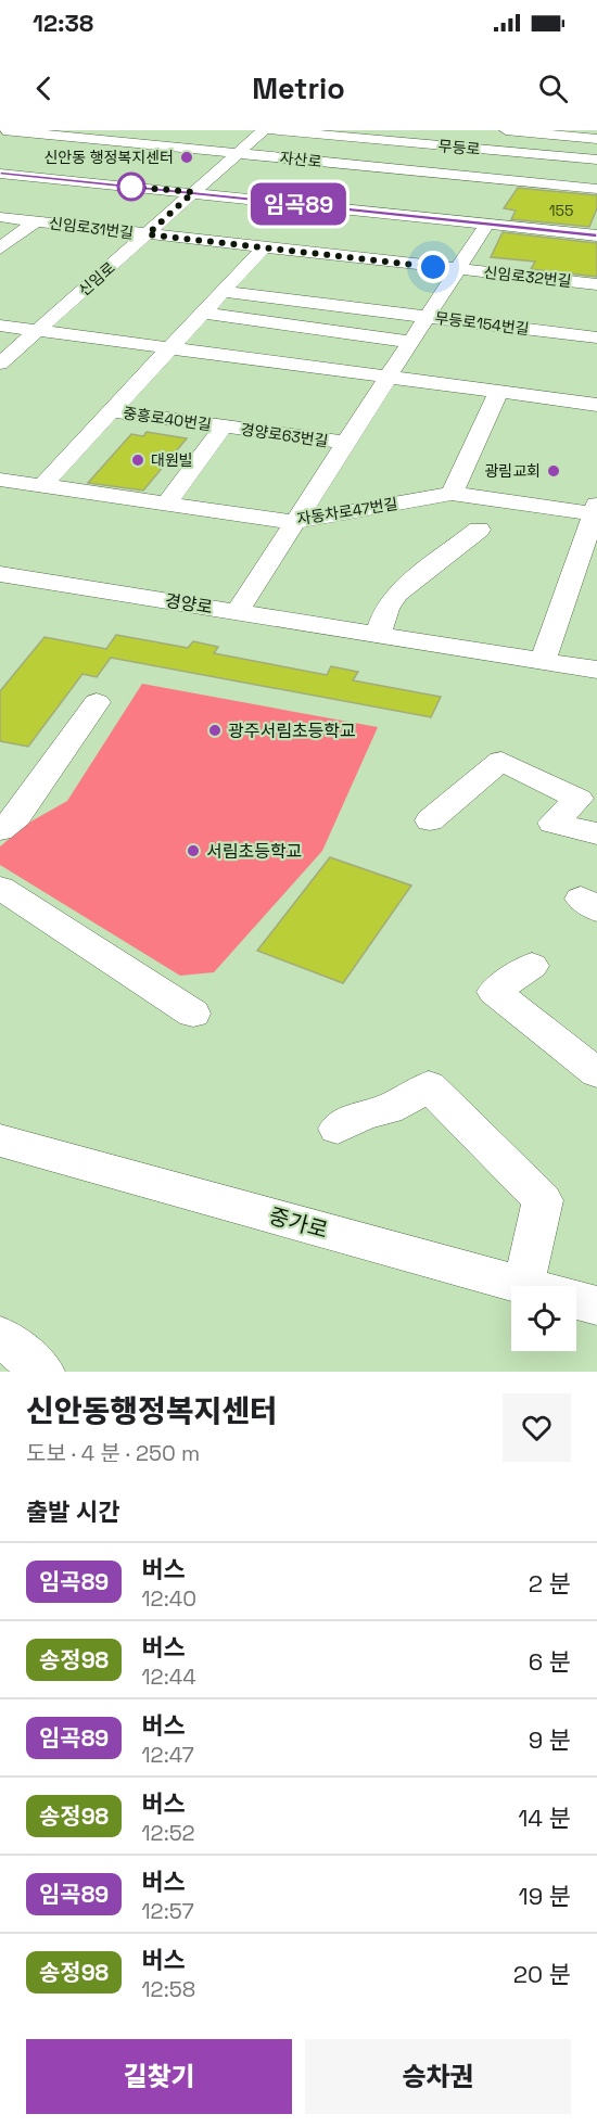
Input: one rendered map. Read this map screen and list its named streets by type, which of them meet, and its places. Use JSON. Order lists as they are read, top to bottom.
{
  "streets": {
    "street": [
      "무등로",
      "자산로",
      "신임로31번길",
      "신임로32번길",
      "신임로",
      "무등로154번길",
      "중흥로40번길",
      "경양로63번길",
      "자동차로47번길",
      "경양로",
      "중가로"
    ]
  },
  "crossings": [
    ["자산로", "신임로"],
    ["신임로31번길", "신임로32번길"],
    ["신임로31번길", "신임로"],
    ["신임로32번길", "신임로"],
    ["신임로32번길", "무등로154번길"],
    ["신임로32번길", "중흥로40번길"],
    ["무등로154번길", "중흥로40번길"],
    ["무등로154번길", "경양로63번길"],
    ["중흥로40번길", "경양로63번길"],
    ["중흥로40번길", "자동차로47번길"],
    ["경양로63번길", "자동차로47번길"],
    ["경양로63번길", "경양로"]
  ],
  "places": [
    "신안동 행정복지센터",
    "대원빌",
    "광림교회",
    "광주서림초등학교",
    "서림초등학교"
  ],
  "lines": ["bus line 임곡89"],
  "house_numbers": ["155"],
  "page": {
    "status": "12:38",
    "header": "Metrio",
    "on_map": "임곡89",
    "heading": [
      ["신안동행정복지센터", "도보 · 4 분 · 250 m"],
      "출발 시간"
    ],
    "list": [
      {
        "mark": "임곡89",
        "name": "버스",
        "note": "12:40",
        "value": "2 분"
      },
      {
        "mark": "송정98",
        "name": "버스",
        "note": "12:44",
        "value": "6 분"
      },
      {
        "mark": "임곡89",
        "name": "버스",
        "note": "12:47",
        "value": "9 분"
      },
      {
        "mark": "송정98",
        "name": "버스",
        "note": "12:52",
        "value": "14 분"
      },
      {
        "mark": "임곡89",
        "name": "버스",
        "note": "12:57",
        "value": "19 분"
      },
      {
        "mark": "송정98",
        "name": "버스",
        "note": "12:58",
        "value": "20 분"
      }
    ],
    "buttons": ["길찾기", "승차권"]
  }
}
